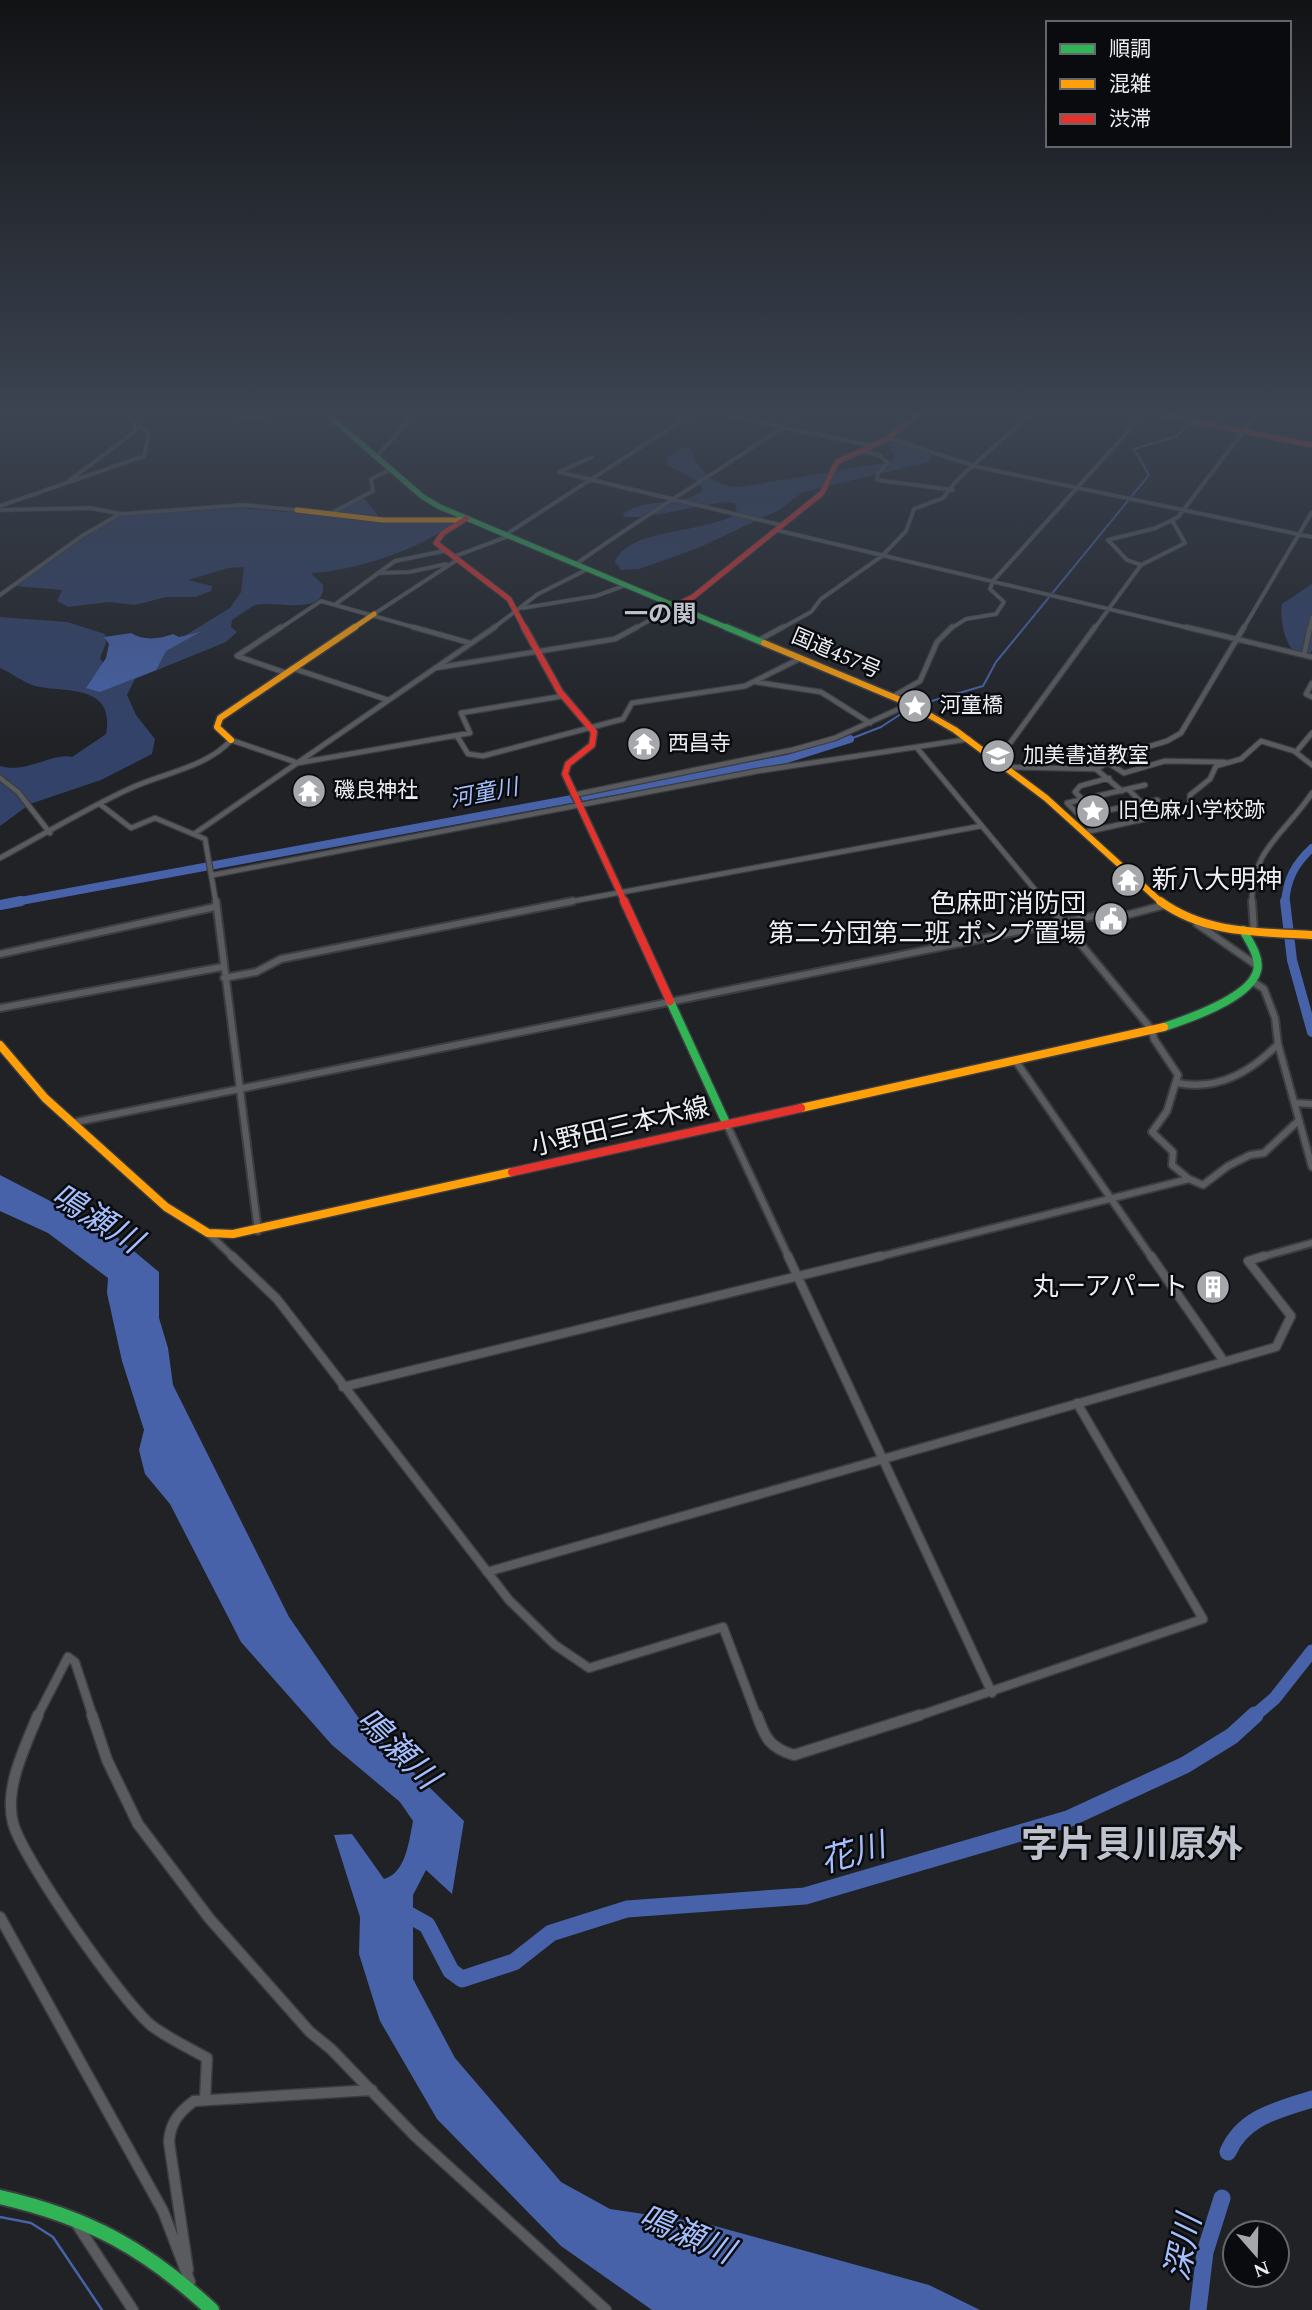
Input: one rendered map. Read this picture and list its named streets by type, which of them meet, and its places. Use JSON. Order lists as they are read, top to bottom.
{
  "streets": {
    "main road": ["国道457号", "小野田三本木線"]
  },
  "districts": ["一の関", "字片貝川原外"],
  "water": [
    "河童川",
    "鳴瀬川",
    "花川",
    "深川"
  ],
  "places": {
    "place": ["河童橋", "旧色麻小学校跡"],
    "temple": ["西昌寺", "磯良神社", "新八大明神"],
    "school or university": ["加美書道教室"],
    "public building": ["色麻町消防団 第二分団第二班 ポンプ置場"],
    "building": ["丸一アパート"]
  },
  "legend": ["順調", "混雑", "渋滞"],
  "north": "bottom"
}
